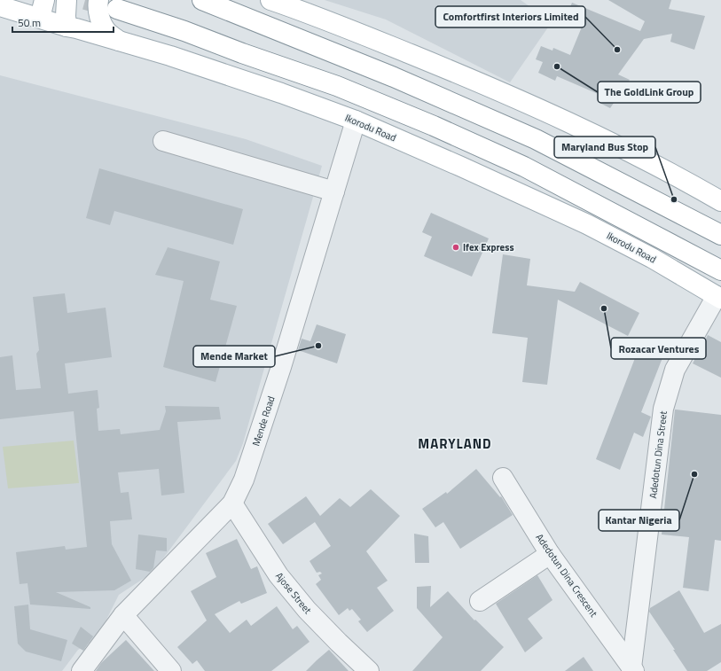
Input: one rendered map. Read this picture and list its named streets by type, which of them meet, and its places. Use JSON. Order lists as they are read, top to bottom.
{
  "streets": {
    "main road": ["Ikorodu Road"],
    "street": [
      "Mende Road",
      "Adedotun Dina Street",
      "Adedotun Dina Crescent",
      "Ajose Street"
    ]
  },
  "crossings": [
    ["Ikorodu Road", "Mende Road"],
    ["Ikorodu Road", "Adedotun Dina Street"],
    ["Mende Road", "Ajose Street"],
    ["Adedotun Dina Street", "Adedotun Dina Crescent"]
  ],
  "districts": ["MARYLAND"],
  "places": [
    "Comfortfirst Interiors Limited",
    "The GoldLink Group",
    "Maryland Bus Stop",
    "Ifex Express",
    "Rozacar Ventures",
    "Mende Market",
    "Kantar Nigeria"
  ],
  "scale_bar": "50 m"
}
